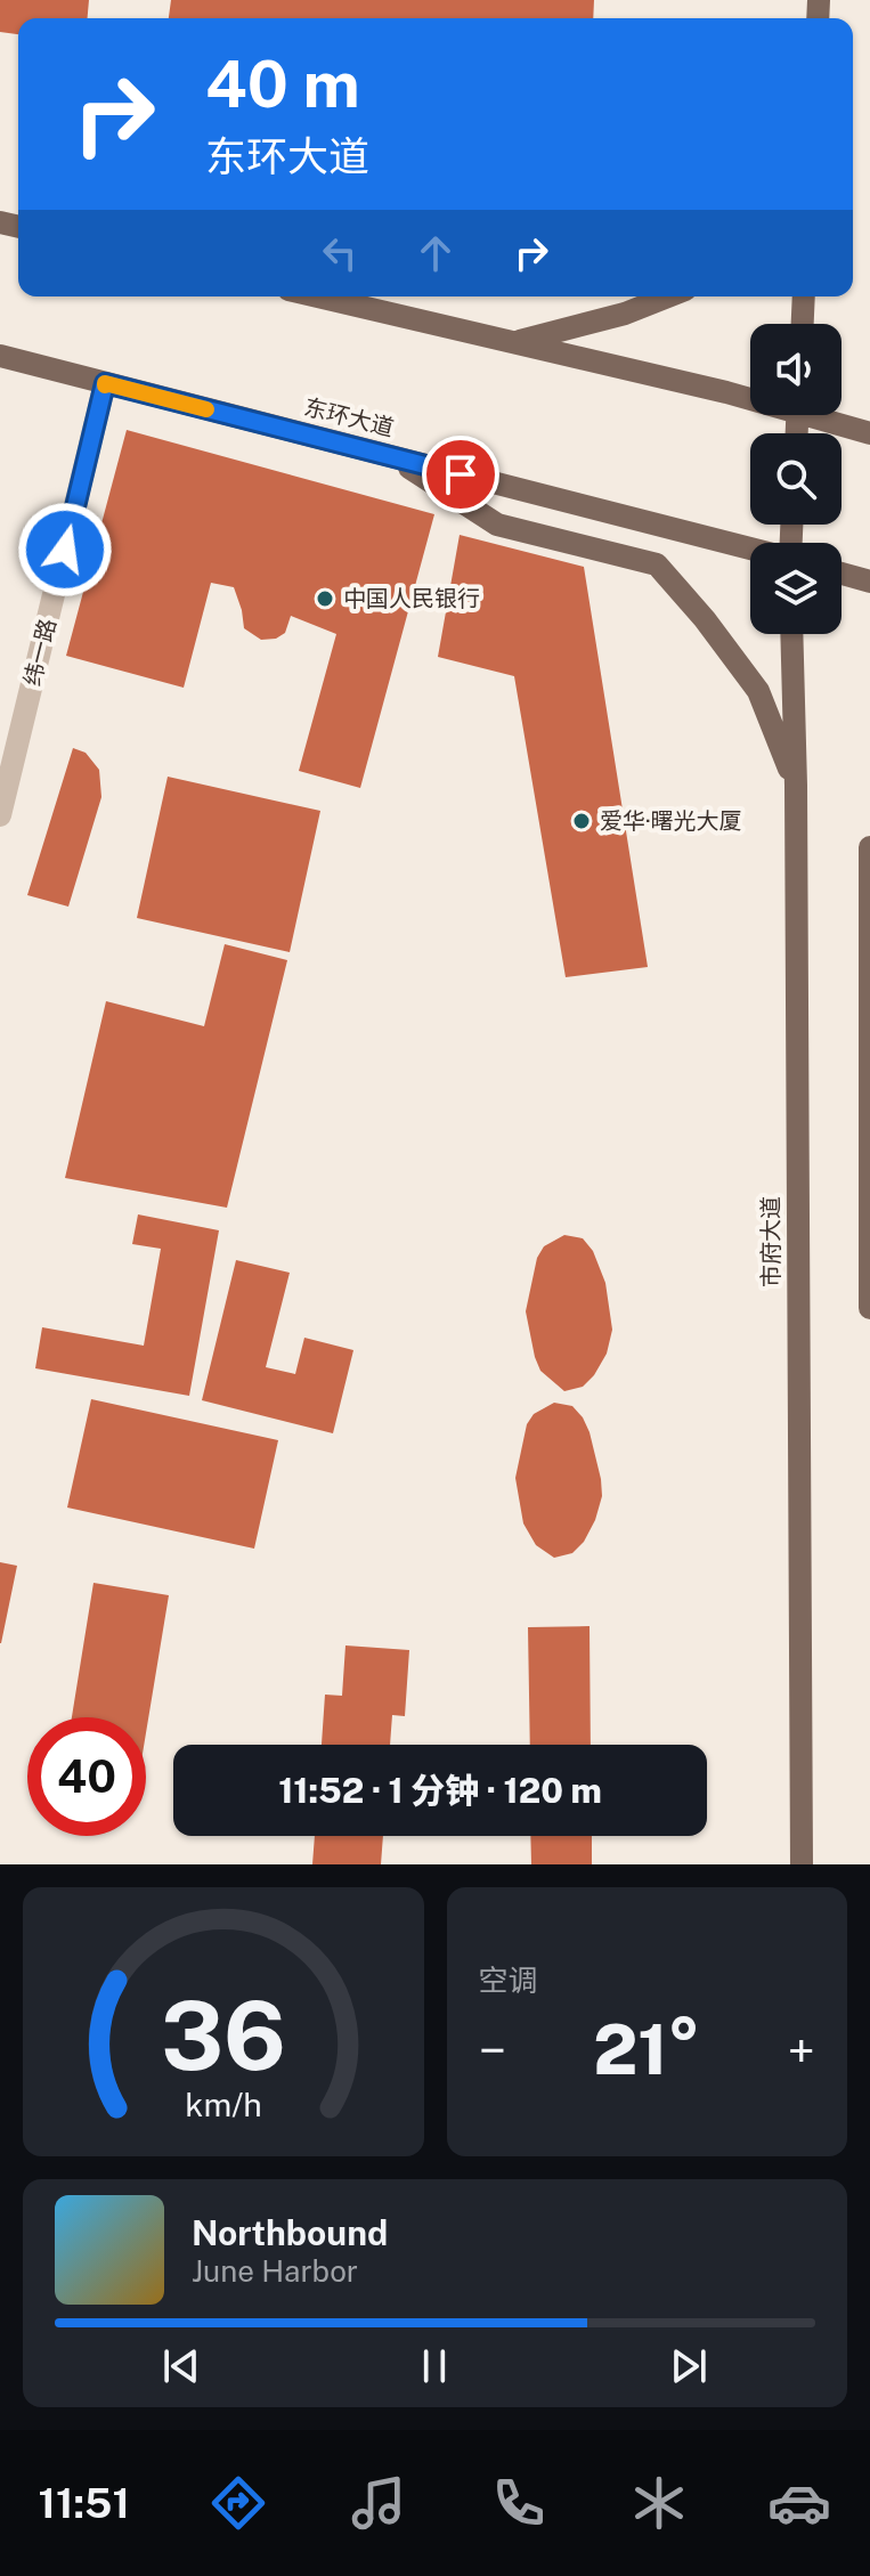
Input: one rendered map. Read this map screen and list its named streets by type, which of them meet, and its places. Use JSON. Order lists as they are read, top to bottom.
{
  "streets": {
    "main road": ["东环大道", "市府大道"],
    "street": ["纬一路"]
  },
  "crossings": [
    ["东环大道", "纬一路"]
  ],
  "places": ["中国人民银行", "爱华·曙光大厦"],
  "page": {
    "turn": ["40 m", "东环大道"],
    "limit": "40",
    "trip": "11:52 · 1 分钟 · 120 m",
    "tile": "空调",
    "heat": ["−", "21°", "+"],
    "song": ["Northbound", "June Harbor"],
    "tabs": "11:51",
    "gauge": ["36", "km/h"]
  }
}
